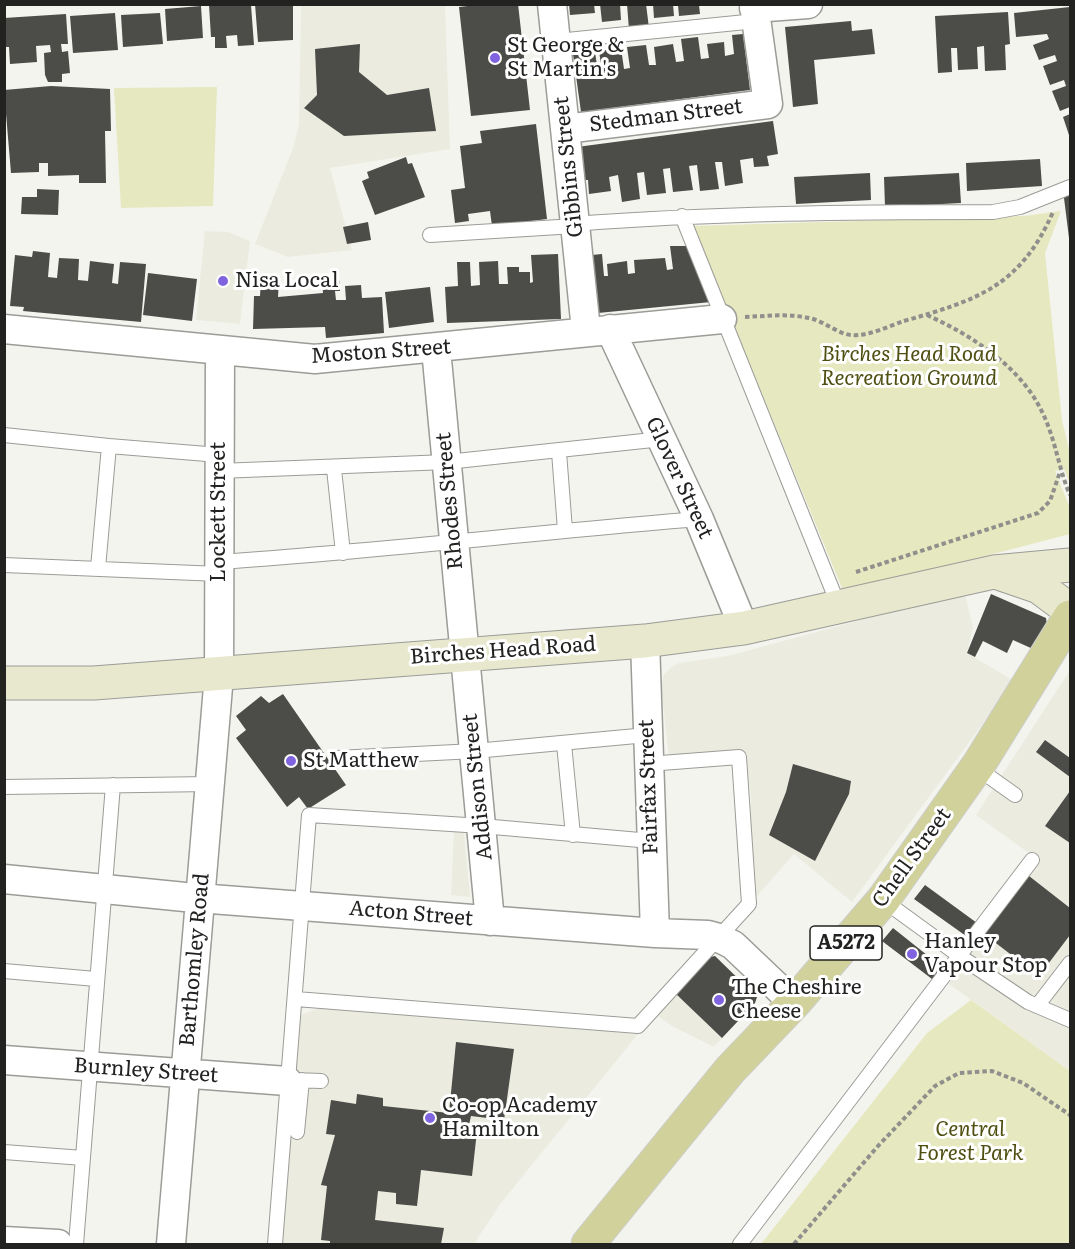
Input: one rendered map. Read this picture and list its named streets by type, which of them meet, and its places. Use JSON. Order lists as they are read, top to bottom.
{
  "streets": {
    "main road": ["Chell Street", "A5272"],
    "street": [
      "Stedman Street",
      "Gibbins Street",
      "Moston Street",
      "Glover Street",
      "Rhodes Street",
      "Lockett Street",
      "Birches Head Road",
      "Addison Street",
      "Fairfax Street",
      "Acton Street",
      "Barthomley Road",
      "Burnley Street"
    ]
  },
  "crossings": [
    ["Stedman Street", "Gibbins Street"],
    ["Gibbins Street", "Moston Street"],
    ["Gibbins Street", "Glover Street"],
    ["Moston Street", "Glover Street"],
    ["Moston Street", "Rhodes Street"],
    ["Moston Street", "Lockett Street"],
    ["Glover Street", "Birches Head Road"],
    ["Rhodes Street", "Birches Head Road"],
    ["Rhodes Street", "Addison Street"],
    ["Lockett Street", "Birches Head Road"],
    ["Lockett Street", "Barthomley Road"],
    ["Birches Head Road", "Addison Street"],
    ["Birches Head Road", "Fairfax Street"],
    ["Birches Head Road", "Barthomley Road"],
    ["Addison Street", "Acton Street"],
    ["Fairfax Street", "Acton Street"],
    ["Chell Street", "Acton Street"],
    ["Acton Street", "Barthomley Road"],
    ["Barthomley Road", "Burnley Street"]
  ],
  "parks": ["Birches Head Road Recreation Ground", "Central Forest Park"],
  "places": [
    "St George & St Martin's",
    "Nisa Local",
    "St Matthew",
    "Hanley Vapour Stop",
    "The Cheshire Cheese",
    "Co-op Academy Hamilton"
  ]
}
